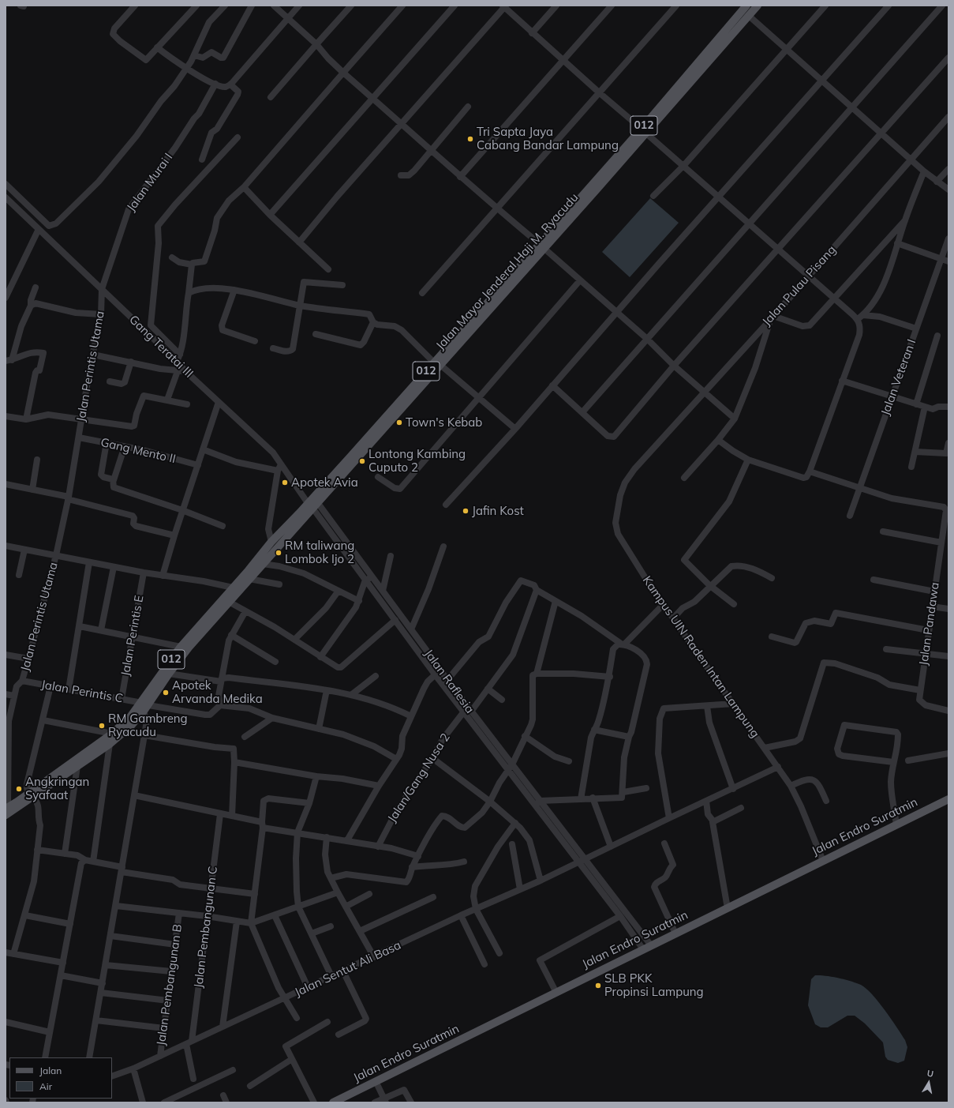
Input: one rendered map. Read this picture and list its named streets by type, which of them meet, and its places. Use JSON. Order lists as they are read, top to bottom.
{
  "streets": {
    "main road": ["012", "Jalan Mayor Jenderal Haji M. Ryacudu", "Jalan Endro Suratmin"],
    "street": [
      "Jalan Murai I",
      "Jalan Pulau Pisang",
      "Gang Teratai III",
      "Jalan Perintis Utama",
      "Jalan Veteran I",
      "Gang Mento II",
      "Jalan Pandawa",
      "Jalan Perintis E",
      "Kampus UIN Raden Intan Lampung",
      "Jalan Raflesia",
      "Jalan Perintis C",
      "Jalan/Gang Nusa 2",
      "Jalan Pembangunan C",
      "Jalan Sentut Ali Basa",
      "Jalan Pembangunan B"
    ]
  },
  "crossings": [
    ["Jalan Murai I", "Gang Teratai III"],
    ["Jalan Murai I", "Jalan Perintis Utama"],
    ["Jalan Mayor Jenderal Haji M. Ryacudu", "Gang Teratai III"],
    ["Jalan Mayor Jenderal Haji M. Ryacudu", "Jalan Perintis Utama"],
    ["Jalan Mayor Jenderal Haji M. Ryacudu", "Jalan Raflesia"],
    ["Jalan Mayor Jenderal Haji M. Ryacudu", "Jalan Perintis C"],
    ["Jalan Pulau Pisang", "Kampus UIN Raden Intan Lampung"],
    ["Gang Teratai III", "Jalan Perintis Utama"],
    ["Gang Teratai III", "Jalan Raflesia"],
    ["Jalan Perintis Utama", "Gang Mento II"],
    ["Jalan Perintis Utama", "Jalan Perintis C"],
    ["Jalan Perintis E", "Jalan Perintis C"],
    ["Kampus UIN Raden Intan Lampung", "Jalan Endro Suratmin"],
    ["Kampus UIN Raden Intan Lampung", "Jalan Sentut Ali Basa"],
    ["Jalan Raflesia", "Jalan/Gang Nusa 2"],
    ["Jalan Raflesia", "Jalan Sentut Ali Basa"],
    ["Jalan Pembangunan C", "Jalan Sentut Ali Basa"],
    ["Jalan Sentut Ali Basa", "Jalan Pembangunan B"]
  ],
  "places": [
    "Tri Sapta Jaya Cabang Bandar Lampung",
    "Town's Kebab",
    "Lontong Kambing Cuputo 2",
    "Apotek Avia",
    "Jafin Kost",
    "RM taliwang Lombok Ijo 2",
    "Apotek Arvanda Medika",
    "RM Gambreng Ryacudu",
    "Angkringan Syafaat",
    "SLB PKK Propinsi Lampung"
  ],
  "legend": ["Jalan", "Air"],
  "north": "top"
}
